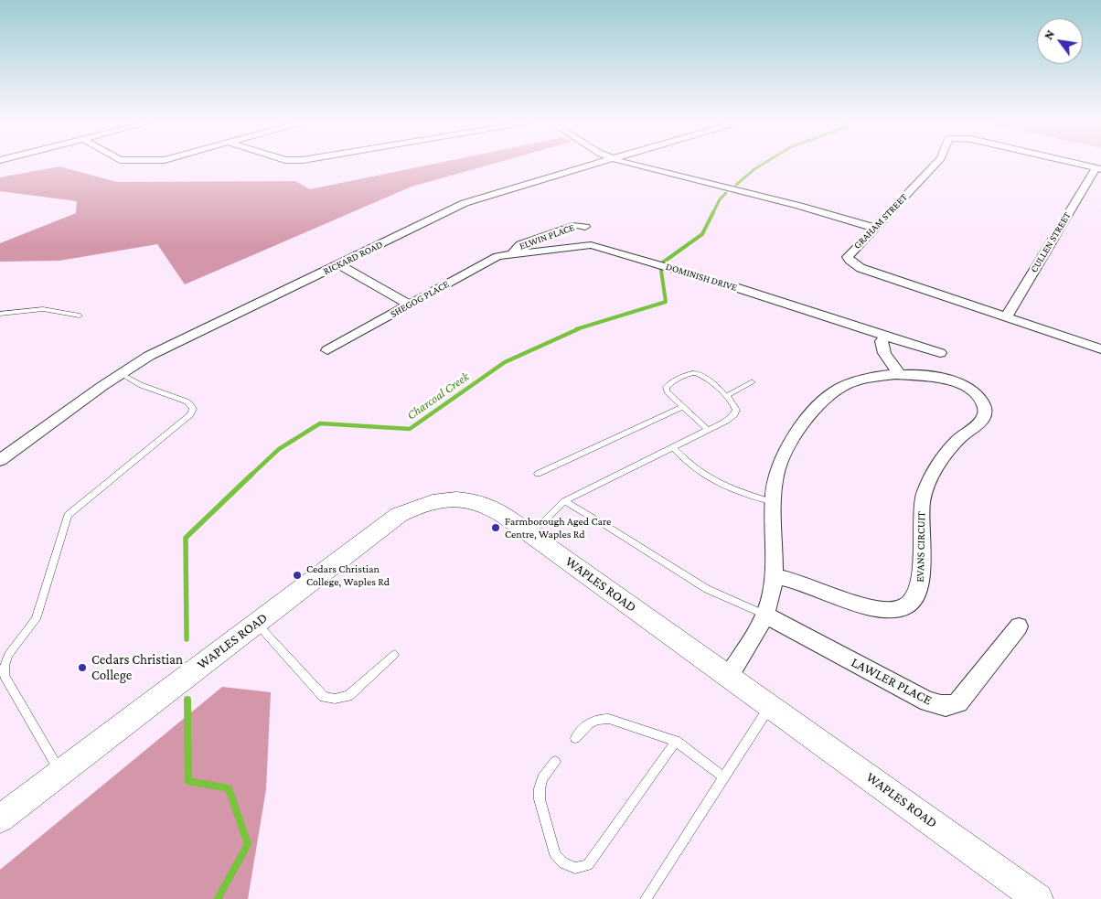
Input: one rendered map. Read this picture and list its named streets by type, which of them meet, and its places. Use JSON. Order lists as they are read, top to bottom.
{
  "streets": {
    "street": [
      "GRAHAM STREET",
      "ELWIN PLACE",
      "CULLEN STREET",
      "RICKARD ROAD",
      "DOMINISH DRIVE",
      "SHEGOG PLACE",
      "EVANS CIRCUIT",
      "WAPLES ROAD",
      "LAWLER PLACE"
    ]
  },
  "crossings": [
    ["GRAHAM STREET", "CULLEN STREET"],
    ["ELWIN PLACE", "DOMINISH DRIVE"],
    ["ELWIN PLACE", "SHEGOG PLACE"],
    ["DOMINISH DRIVE", "SHEGOG PLACE"],
    ["EVANS CIRCUIT", "WAPLES ROAD"],
    ["EVANS CIRCUIT", "LAWLER PLACE"]
  ],
  "water": ["Charcoal Creek"],
  "places": ["Farmborough Aged Care Centre, Waples Rd", "Cedars Christian College, Waples Rd", "Cedars Christian College"],
  "north": "top left"
}
